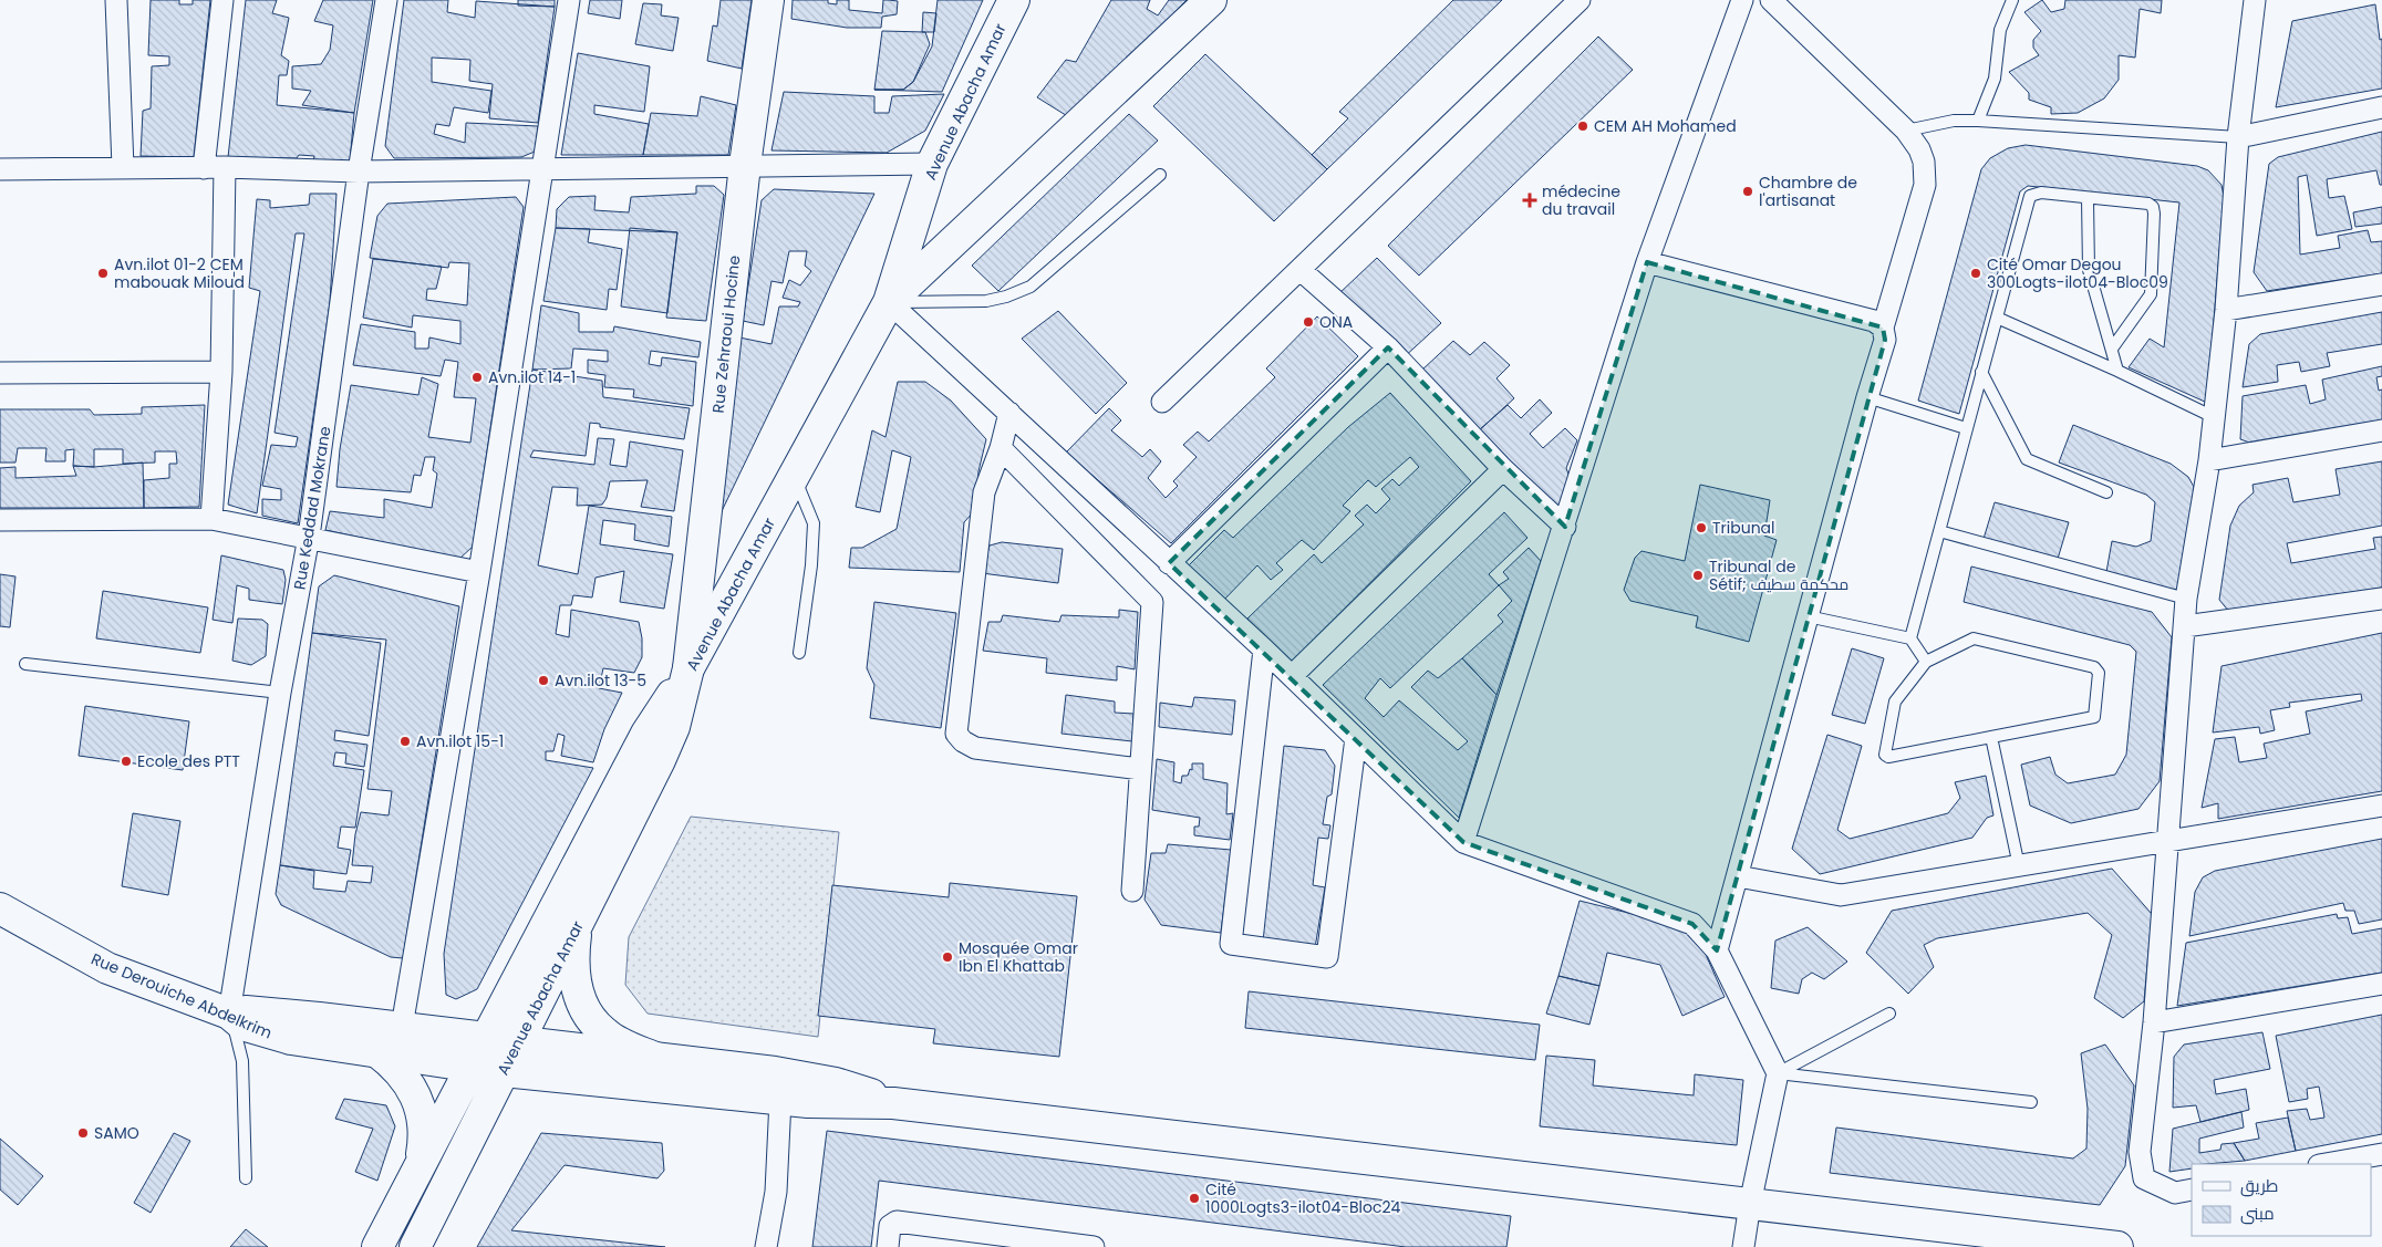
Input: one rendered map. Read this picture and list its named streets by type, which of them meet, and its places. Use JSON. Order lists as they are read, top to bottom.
{
  "streets": {
    "main road": ["Avenue Abacha Amar", "Rue Zehraoui Hocine", "Rue Derouiche Abdelkrim"],
    "street": ["Rue Keddad Mokrane"]
  },
  "crossings": [
    ["Avenue Abacha Amar", "Rue Zehraoui Hocine"],
    ["Avenue Abacha Amar", "Rue Derouiche Abdelkrim"],
    ["Rue Keddad Mokrane", "Rue Derouiche Abdelkrim"]
  ],
  "places": {
    "other": [
      "CEM AH Mohamed",
      "Chambre de l'artisanat",
      "Avn.ilot 01-2 CEM mabouak Miloud",
      "Cité Omar Degou 300Logts-ilot04-Bloc09",
      "ONA",
      "Avn.ilot 14-1",
      "Tribunal",
      "Tribunal de Sétif; محكمة سطيف",
      "Avn.ilot 13-5",
      "Avn.ilot 15-1",
      "Ecole des PTT",
      "Mosquée Omar Ibn El Khattab",
      "SAMO",
      "Cité 1000Logts3-ilot04-Bloc24"
    ],
    "health": ["médecine du travail"]
  },
  "legend": ["طريق", "مبنى"]
}
